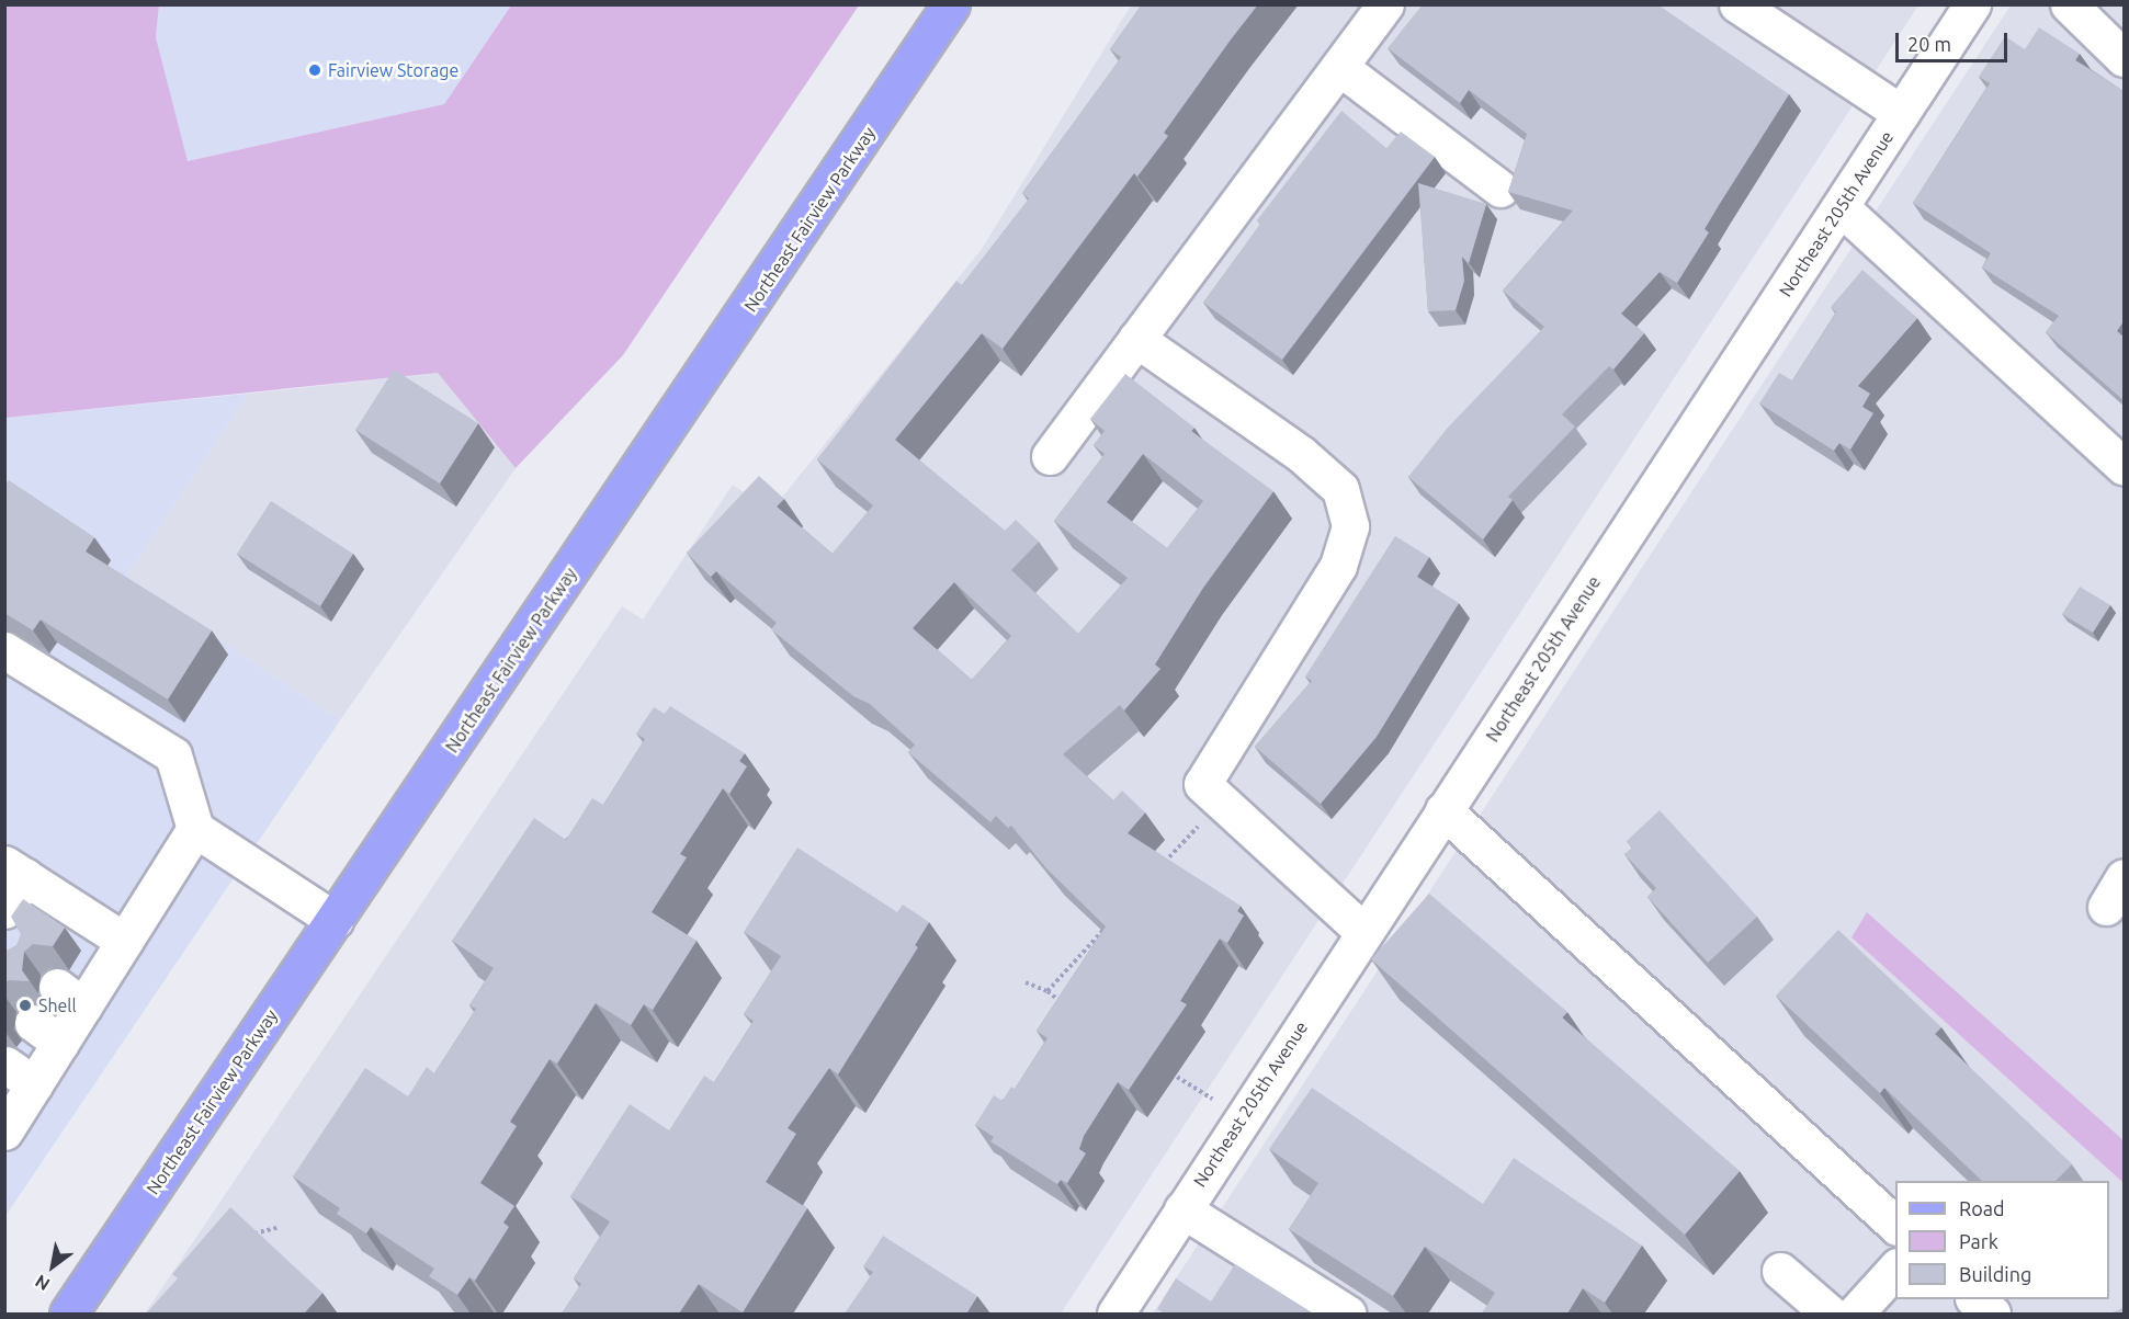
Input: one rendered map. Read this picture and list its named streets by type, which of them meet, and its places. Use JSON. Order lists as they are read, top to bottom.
{
  "streets": {
    "main road": ["Northeast Fairview Parkway"],
    "street": ["Northeast 205th Avenue"]
  },
  "places": ["Fairview Storage", "Shell"],
  "legend": ["Road", "Park", "Building"],
  "scale_bar": "20 m",
  "north": "bottom left"
}
